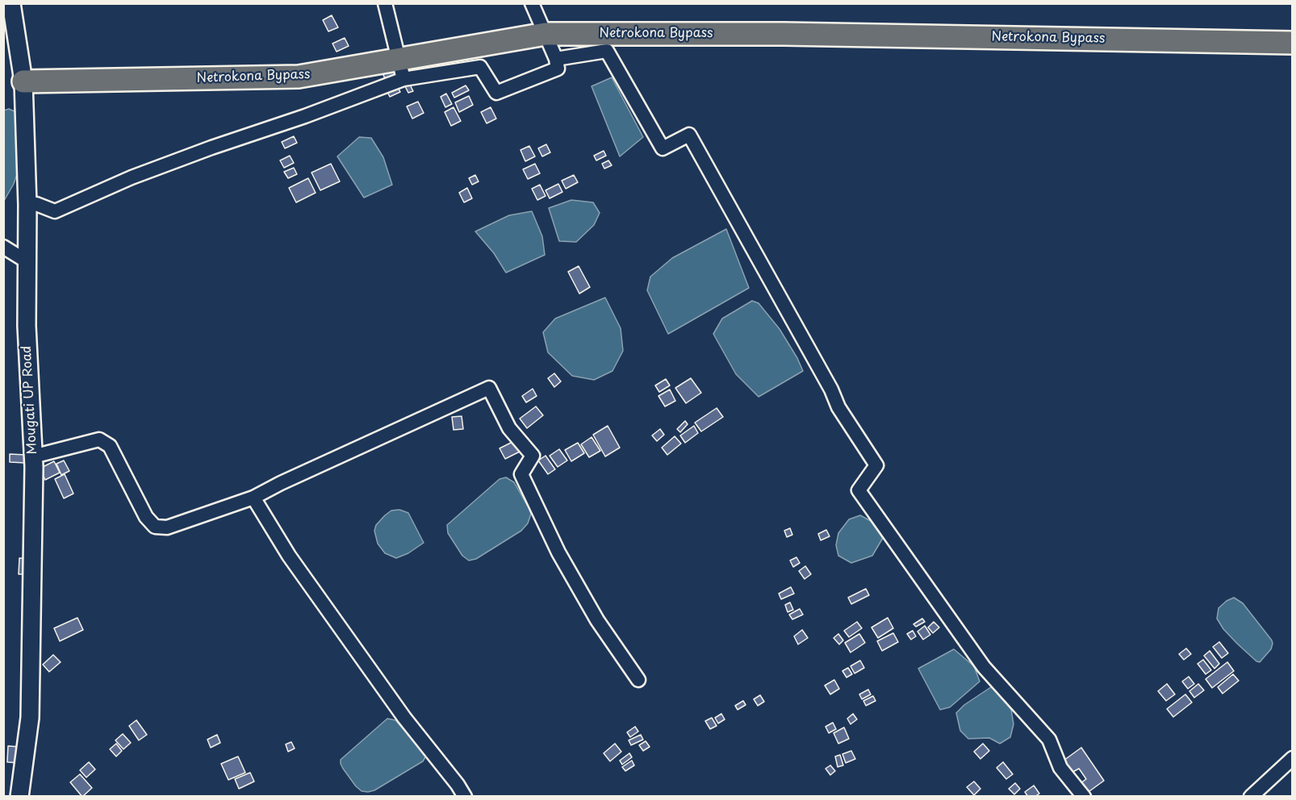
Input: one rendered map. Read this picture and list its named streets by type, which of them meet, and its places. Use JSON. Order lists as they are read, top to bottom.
{
  "streets": {
    "main road": ["Netrokona Bypass"],
    "street": ["Mougati UP Road"]
  },
  "crossings": [
    ["Netrokona Bypass", "Mougati UP Road"]
  ]
}
